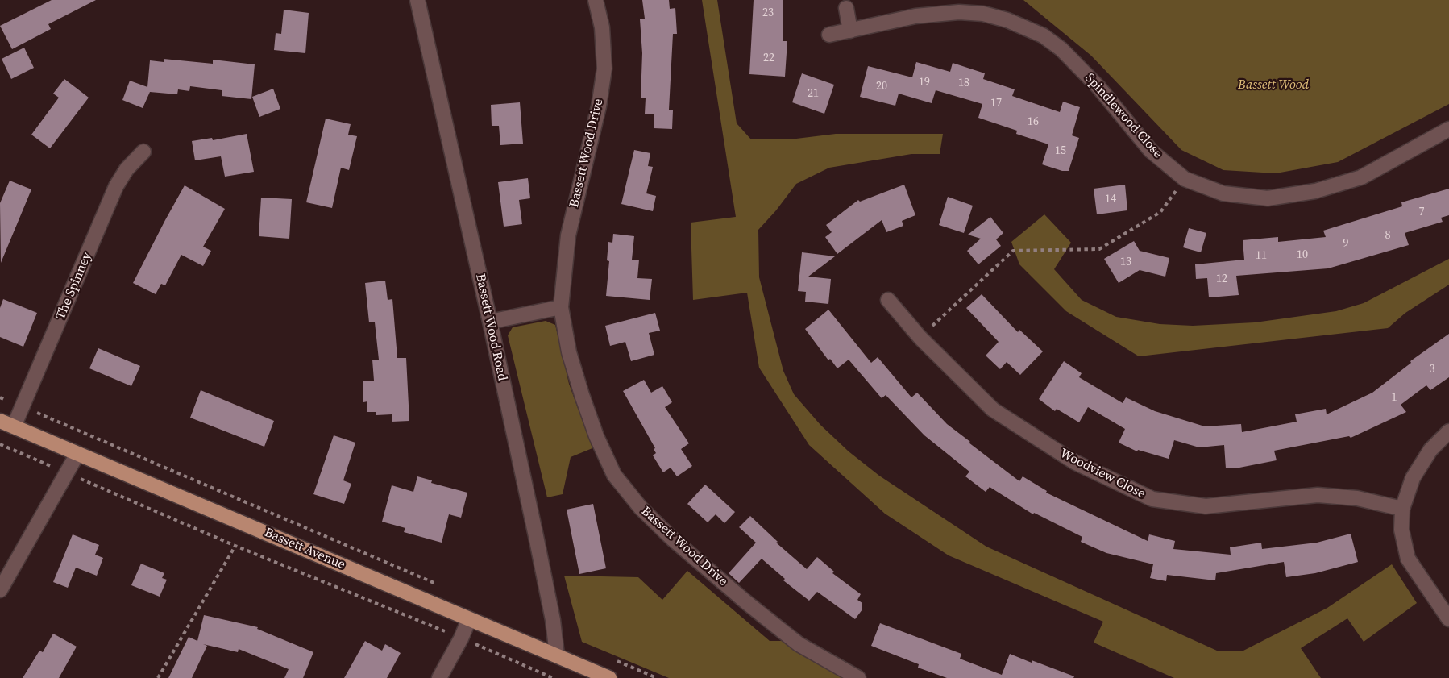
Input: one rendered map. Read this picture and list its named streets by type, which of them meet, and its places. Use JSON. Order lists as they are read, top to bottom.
{
  "streets": {
    "main road": ["Bassett Avenue"],
    "street": [
      "Spindlewood Close",
      "Bassett Wood Drive",
      "The Spinney",
      "Bassett Wood Road",
      "Woodview Close"
    ]
  },
  "crossings": [
    ["The Spinney", "Bassett Avenue"],
    ["Bassett Wood Road", "Bassett Avenue"]
  ],
  "parks": ["Bassett Wood"],
  "house_numbers": [
    "23",
    "22",
    "19",
    "18",
    "20",
    "21",
    "17",
    "16",
    "15",
    "14",
    "7",
    "8",
    "9",
    "10",
    "11",
    "13",
    "12",
    "3",
    "1"
  ]
}
